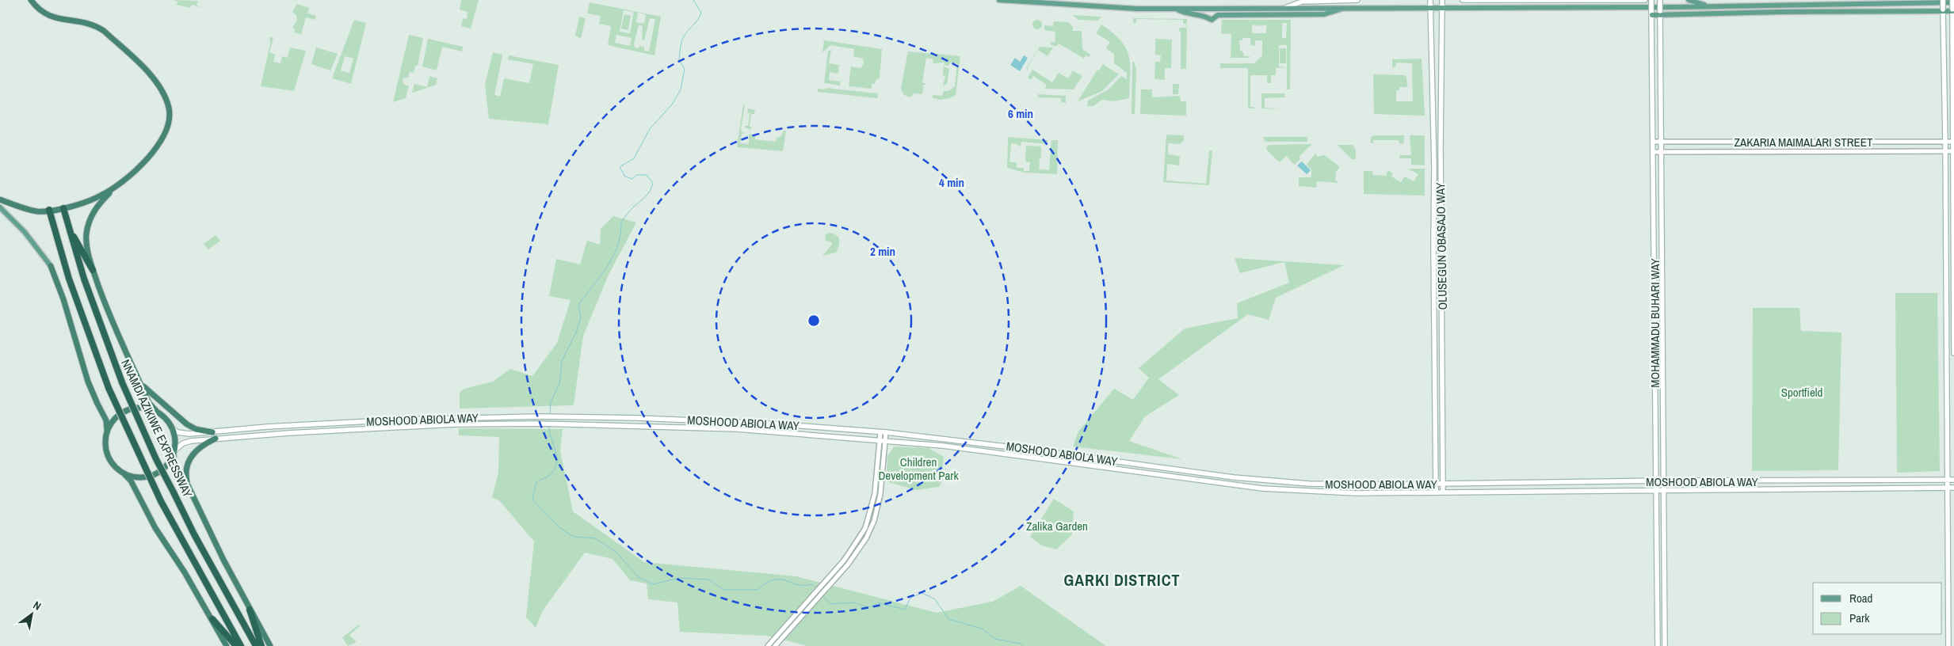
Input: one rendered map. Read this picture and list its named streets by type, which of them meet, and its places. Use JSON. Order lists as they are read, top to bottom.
{
  "streets": {
    "highway": ["NNAMDI AZIKIWE EXPRESSWAY"],
    "main road": ["OLUSEGUN OBASAJO WAY", "MOHAMMADU BUHARI WAY", "MOSHOOD ABIOLA WAY"],
    "street": ["ZAKARIA MAIMALARI STREET"]
  },
  "crossings": [
    ["ZAKARIA MAIMALARI STREET", "MOHAMMADU BUHARI WAY"],
    ["OLUSEGUN OBASAJO WAY", "MOSHOOD ABIOLA WAY"],
    ["MOHAMMADU BUHARI WAY", "MOSHOOD ABIOLA WAY"],
    ["MOSHOOD ABIOLA WAY", "NNAMDI AZIKIWE EXPRESSWAY"]
  ],
  "districts": ["GARKI DISTRICT"],
  "parks": ["Sportfield", "Children Development Park", "Zalika Garden"],
  "legend": ["Road", "Park"],
  "north": "top right",
  "rings": ["6 min", "4 min", "2 min"]
}
